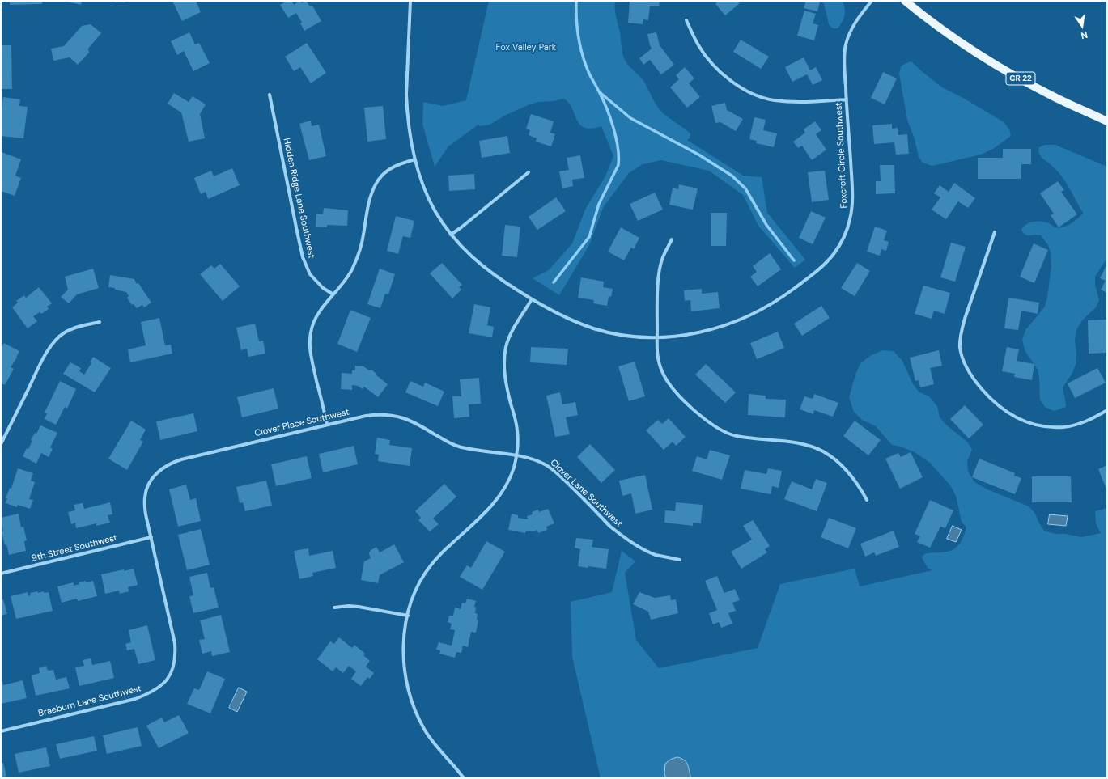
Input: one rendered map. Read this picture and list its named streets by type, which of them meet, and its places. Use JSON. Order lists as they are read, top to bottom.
{
  "streets": {
    "main road": ["CR 22"],
    "street": [
      "Foxcroft Circle Southwest",
      "Hidden Ridge Lane Southwest",
      "Clover Place Southwest",
      "Clover Lane Southwest",
      "9th Street Southwest",
      "Braeburn Lane Southwest"
    ]
  },
  "crossings": [
    ["Clover Place Southwest", "Clover Lane Southwest"],
    ["Clover Place Southwest", "9th Street Southwest"],
    ["Clover Place Southwest", "Braeburn Lane Southwest"],
    ["9th Street Southwest", "Braeburn Lane Southwest"]
  ],
  "parks": ["Fox Valley Park"],
  "north": "bottom"
}
